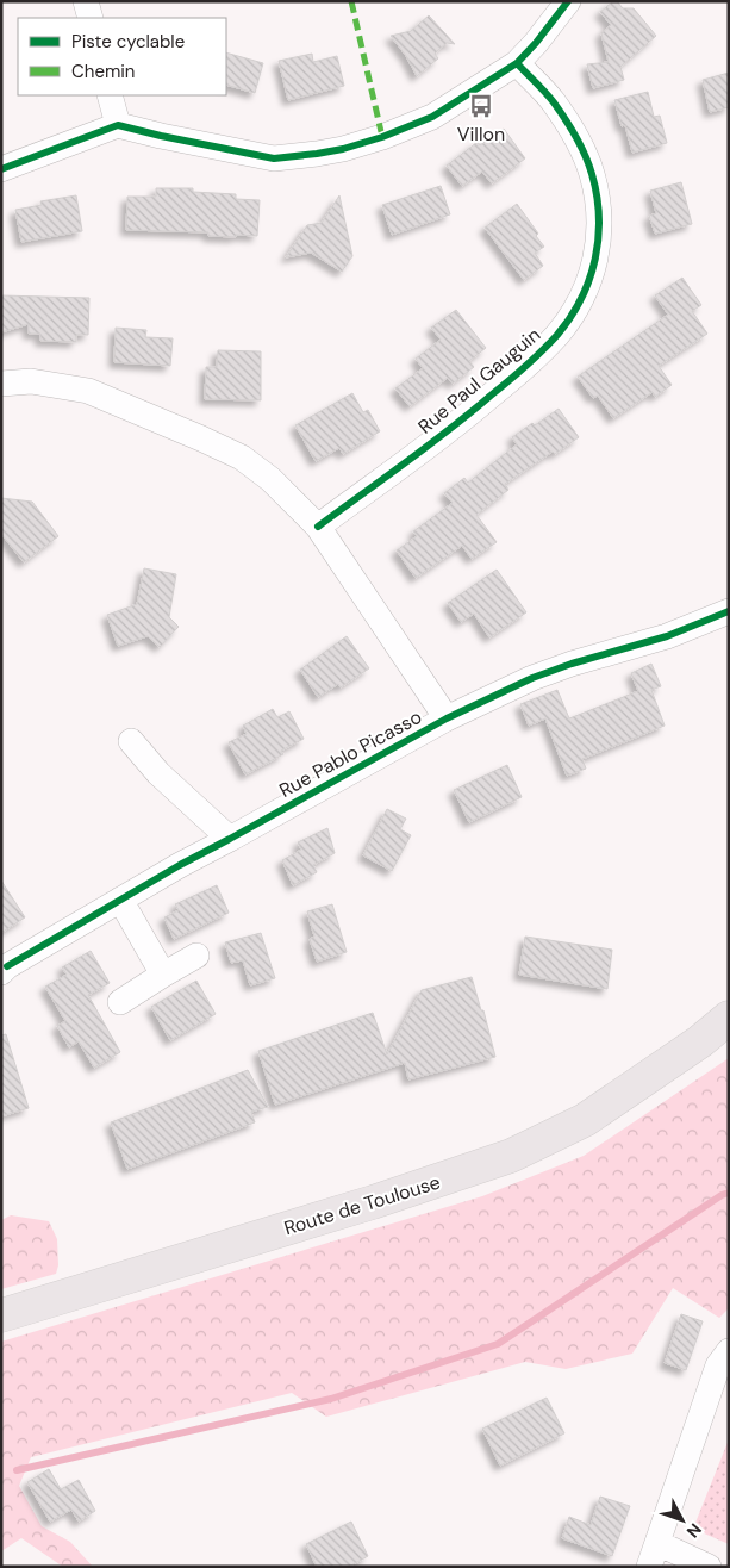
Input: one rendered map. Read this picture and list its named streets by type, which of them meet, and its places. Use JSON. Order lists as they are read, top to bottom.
{
  "streets": {
    "main road": ["Route de Toulouse"],
    "street": ["Rue Paul Gauguin", "Rue Pablo Picasso"]
  },
  "places": {
    "bus stop": ["Villon"]
  },
  "legend": ["Piste cyclable", "Chemin"],
  "north": "bottom right"
}
